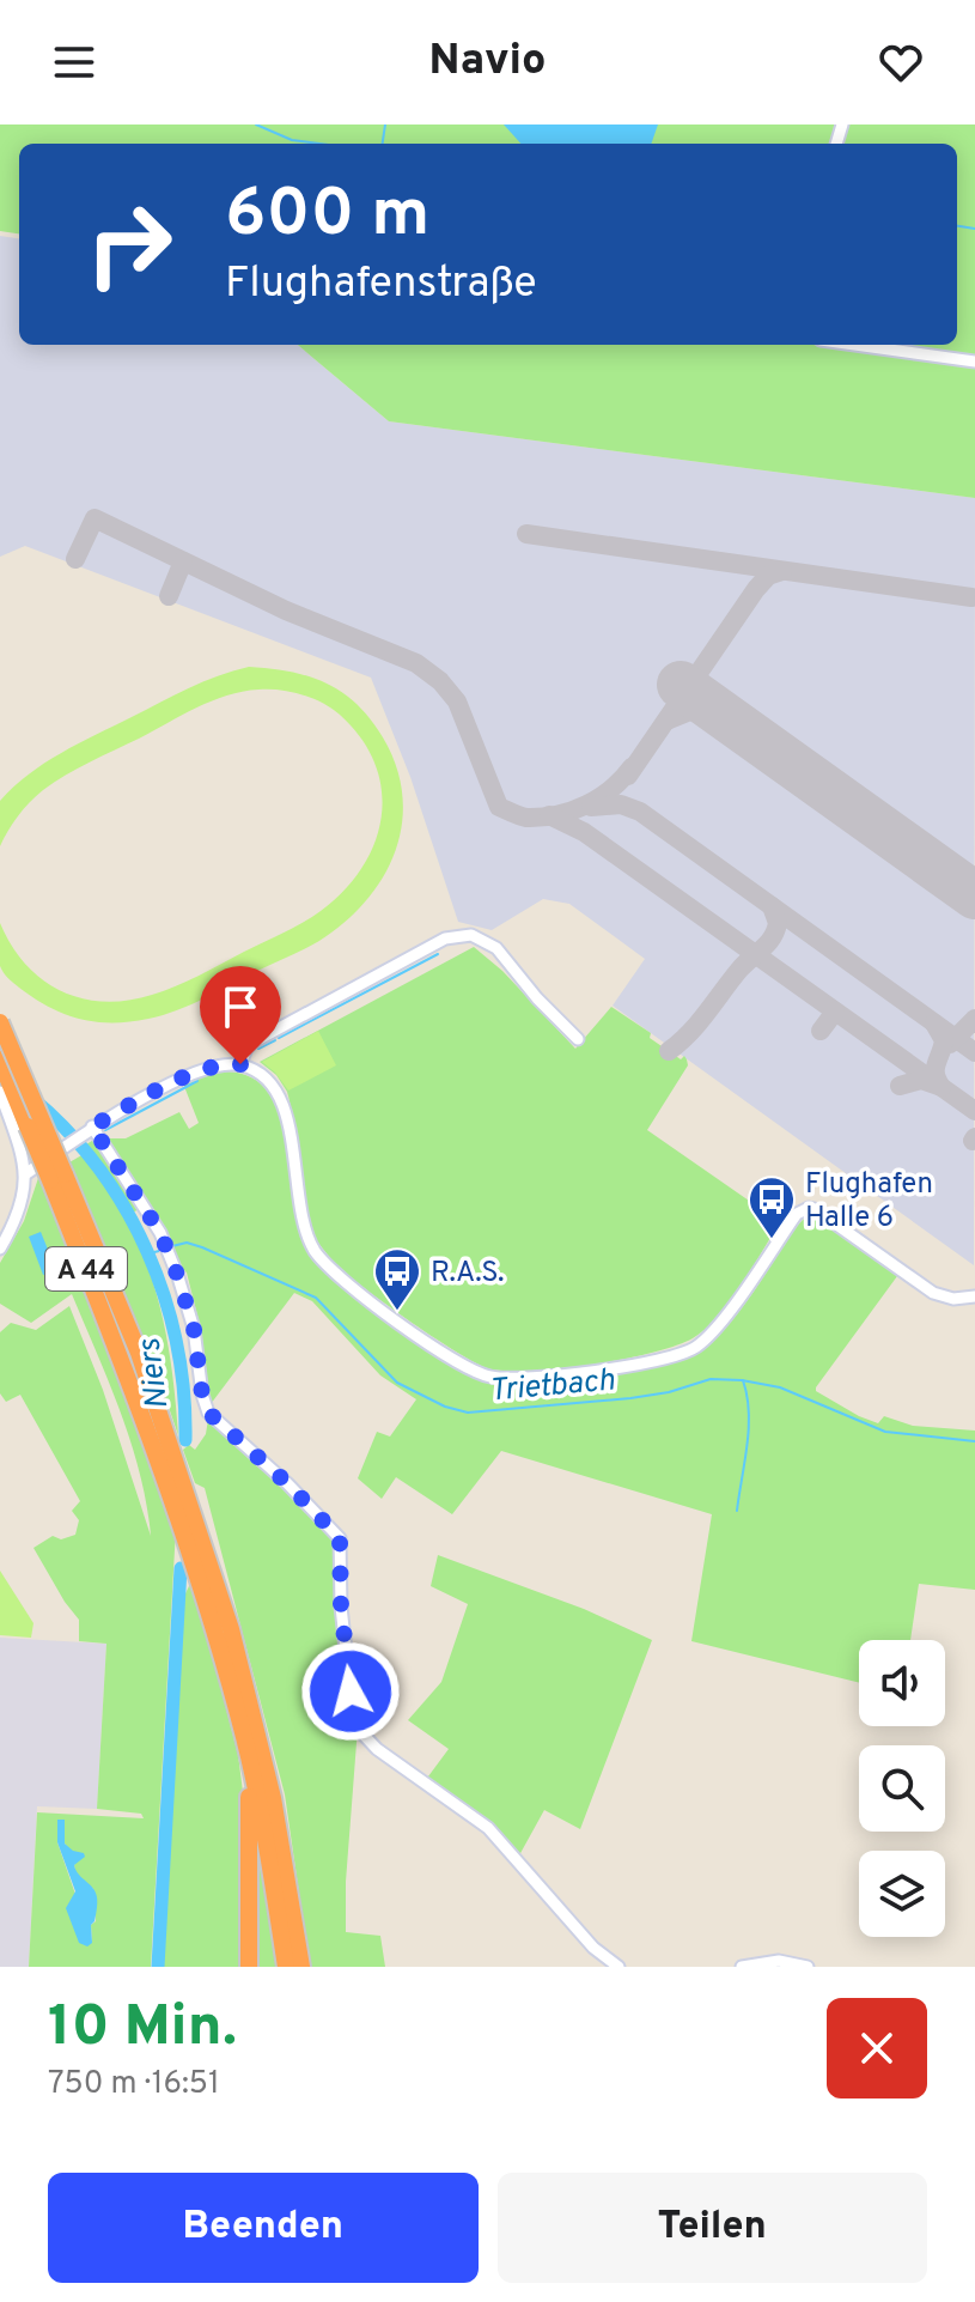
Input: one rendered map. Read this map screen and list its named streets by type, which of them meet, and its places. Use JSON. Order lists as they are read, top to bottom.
{
  "streets": {
    "highway": ["A 44"]
  },
  "water": ["Niers", "Trietbach"],
  "places": {
    "bus stop": ["Flughafen Halle 6", "R.A.S."]
  },
  "page": {
    "header": "Navio",
    "turn": ["600 m", "Flughafenstraße"],
    "heading": ["10 Min.", "750 m · 16:51"],
    "buttons": ["Beenden", "Teilen"]
  }
}
